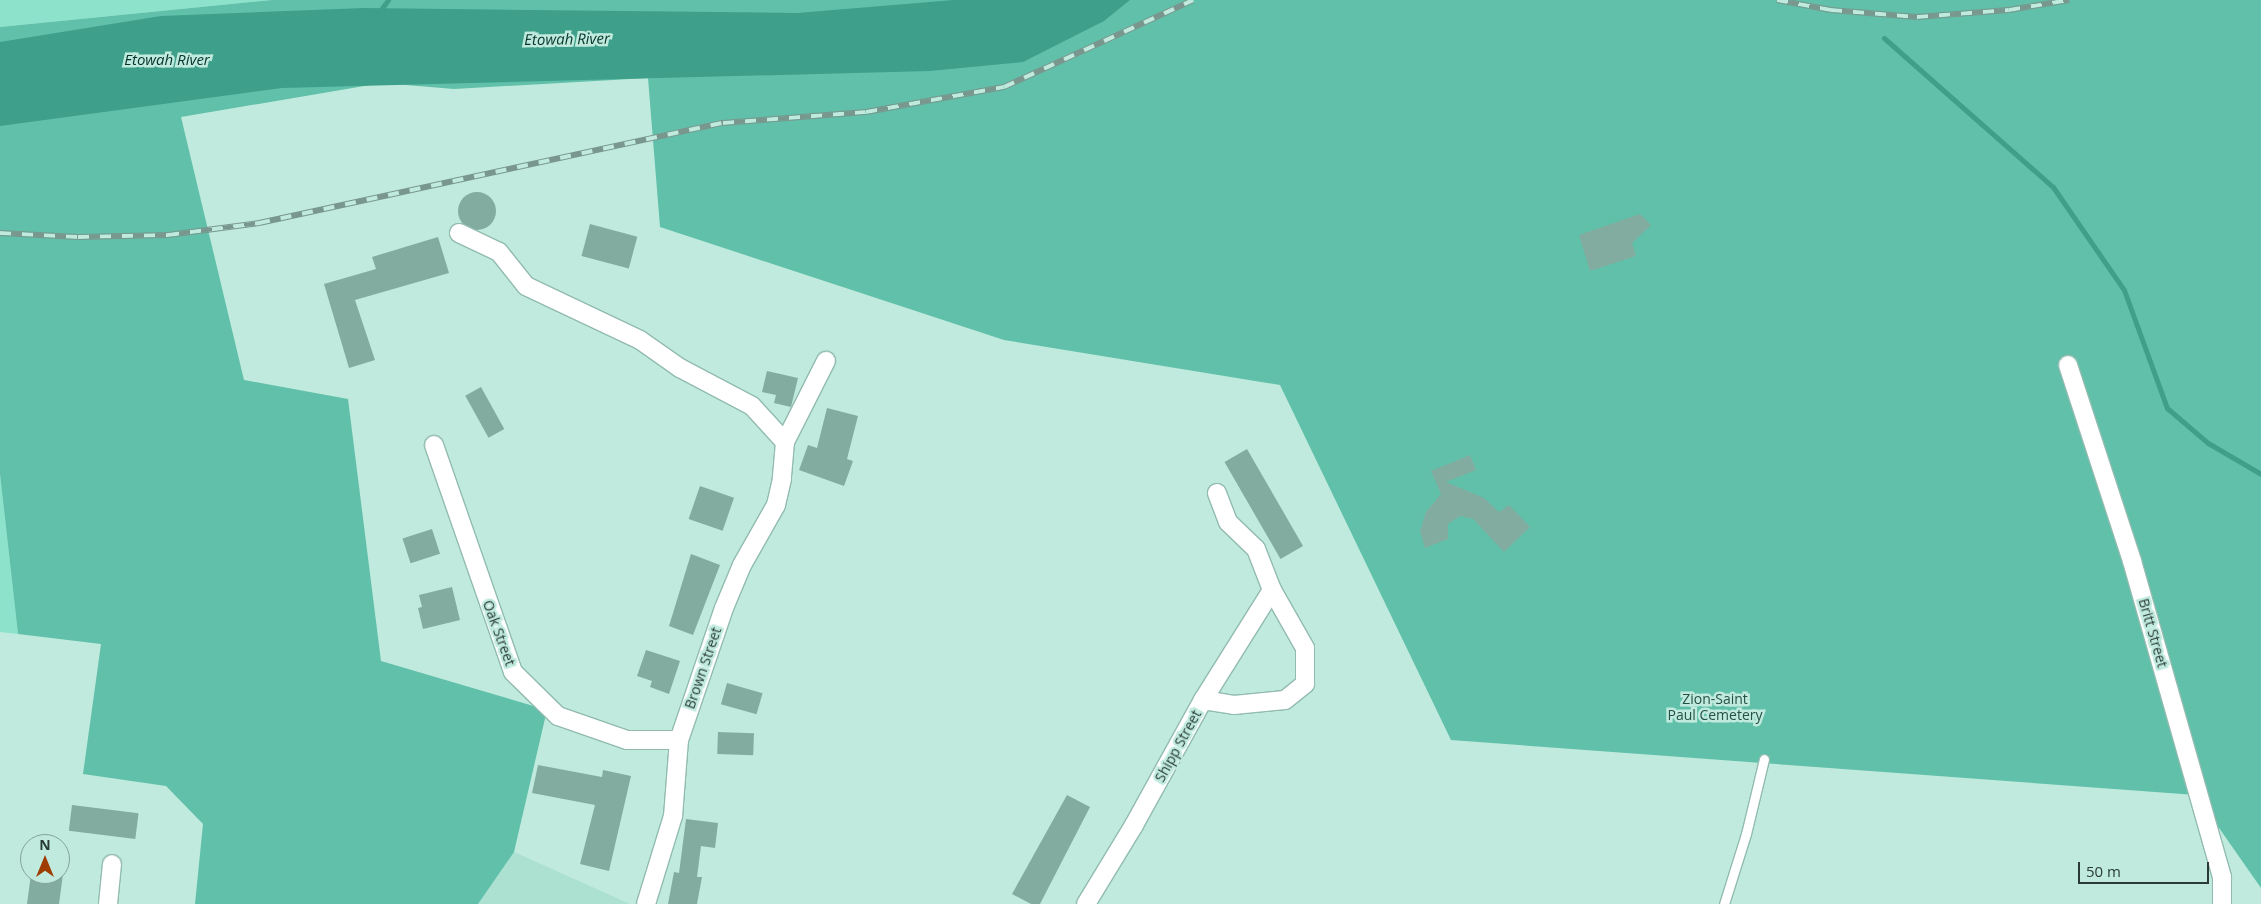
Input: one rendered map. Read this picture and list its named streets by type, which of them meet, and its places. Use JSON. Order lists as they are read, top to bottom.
{
  "streets": {
    "street": [
      "Oak Street",
      "Britt Street",
      "Brown Street",
      "Shipp Street"
    ]
  },
  "crossings": [
    ["Oak Street", "Brown Street"]
  ],
  "water": ["Etowah River"],
  "parks": ["Zion-Saint Paul Cemetery"],
  "scale_bar": "50 m",
  "north": "top"
}
